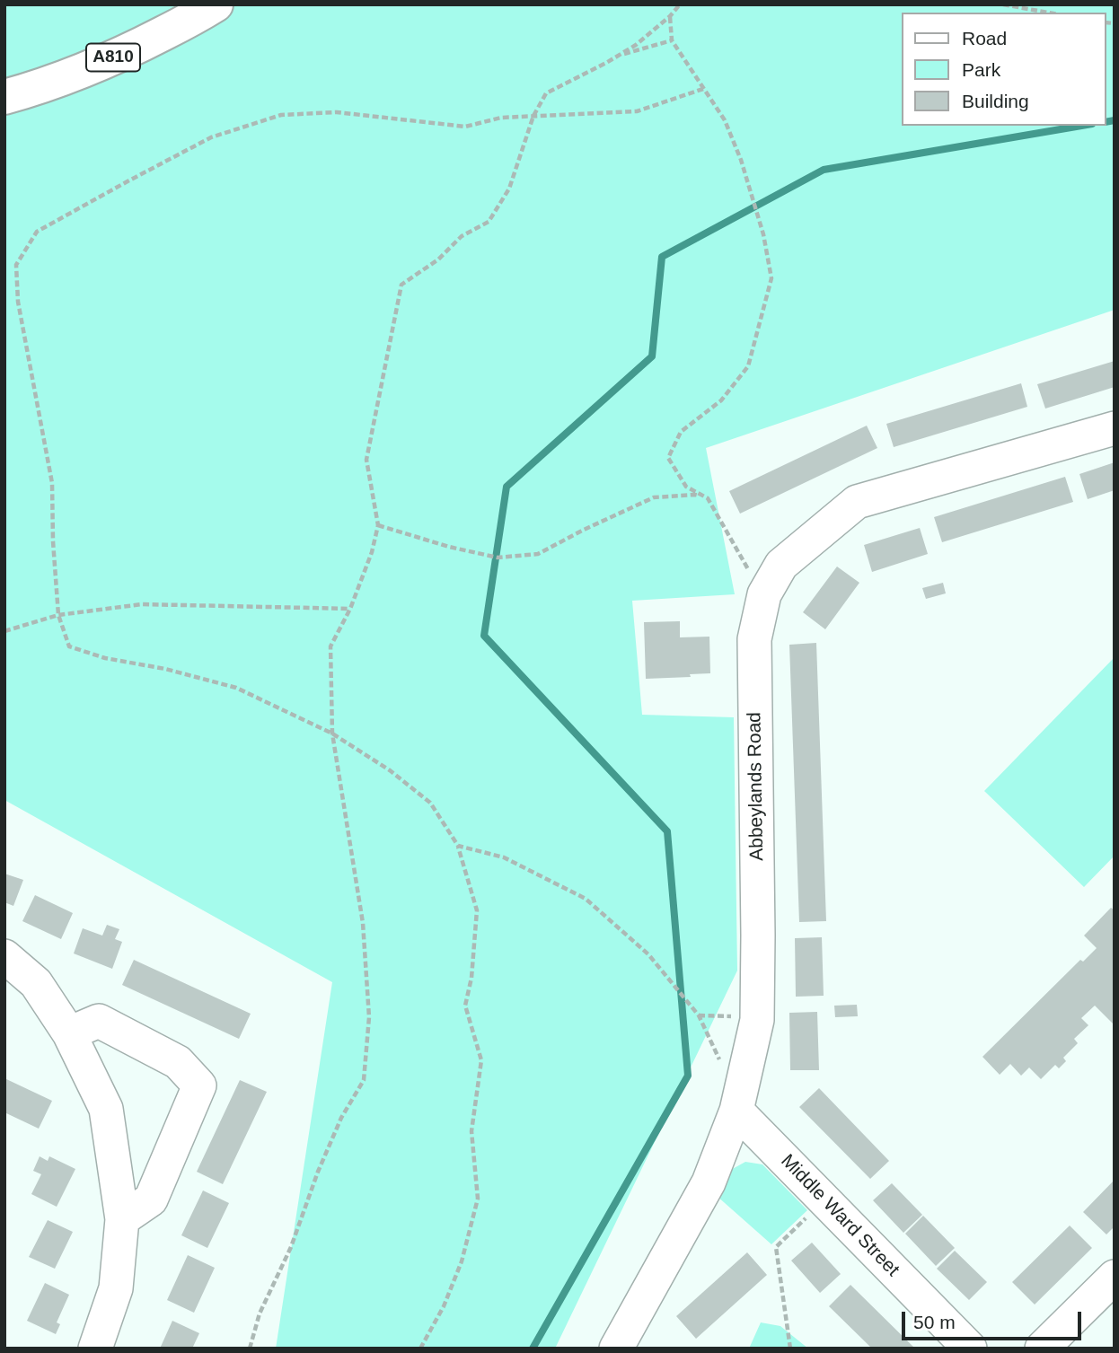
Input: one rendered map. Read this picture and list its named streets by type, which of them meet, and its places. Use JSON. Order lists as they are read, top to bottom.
{
  "streets": {
    "main road": ["A810"],
    "street": ["Abbeylands Road", "Middle Ward Street"]
  },
  "crossings": [
    ["Abbeylands Road", "Middle Ward Street"]
  ],
  "legend": ["Road", "Park", "Building"],
  "scale_bar": "50 m"
}
